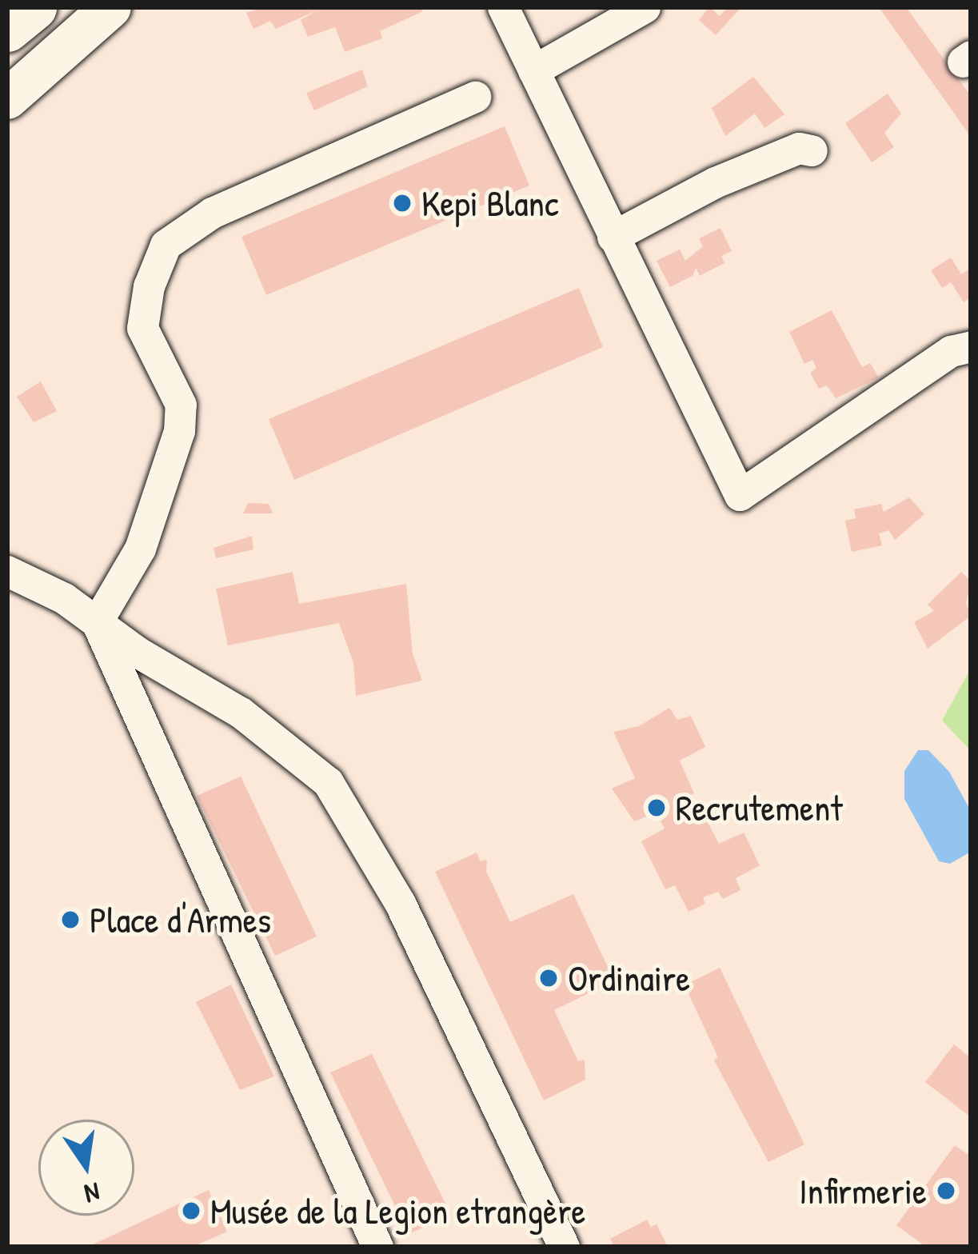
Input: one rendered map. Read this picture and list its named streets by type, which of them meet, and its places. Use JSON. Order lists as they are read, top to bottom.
{
  "places": [
    "Kepi Blanc",
    "Recrutement",
    "Place d'Armes",
    "Ordinaire",
    "Infirmerie",
    "Musée de la Legion etrangère"
  ],
  "north": "bottom"
}
